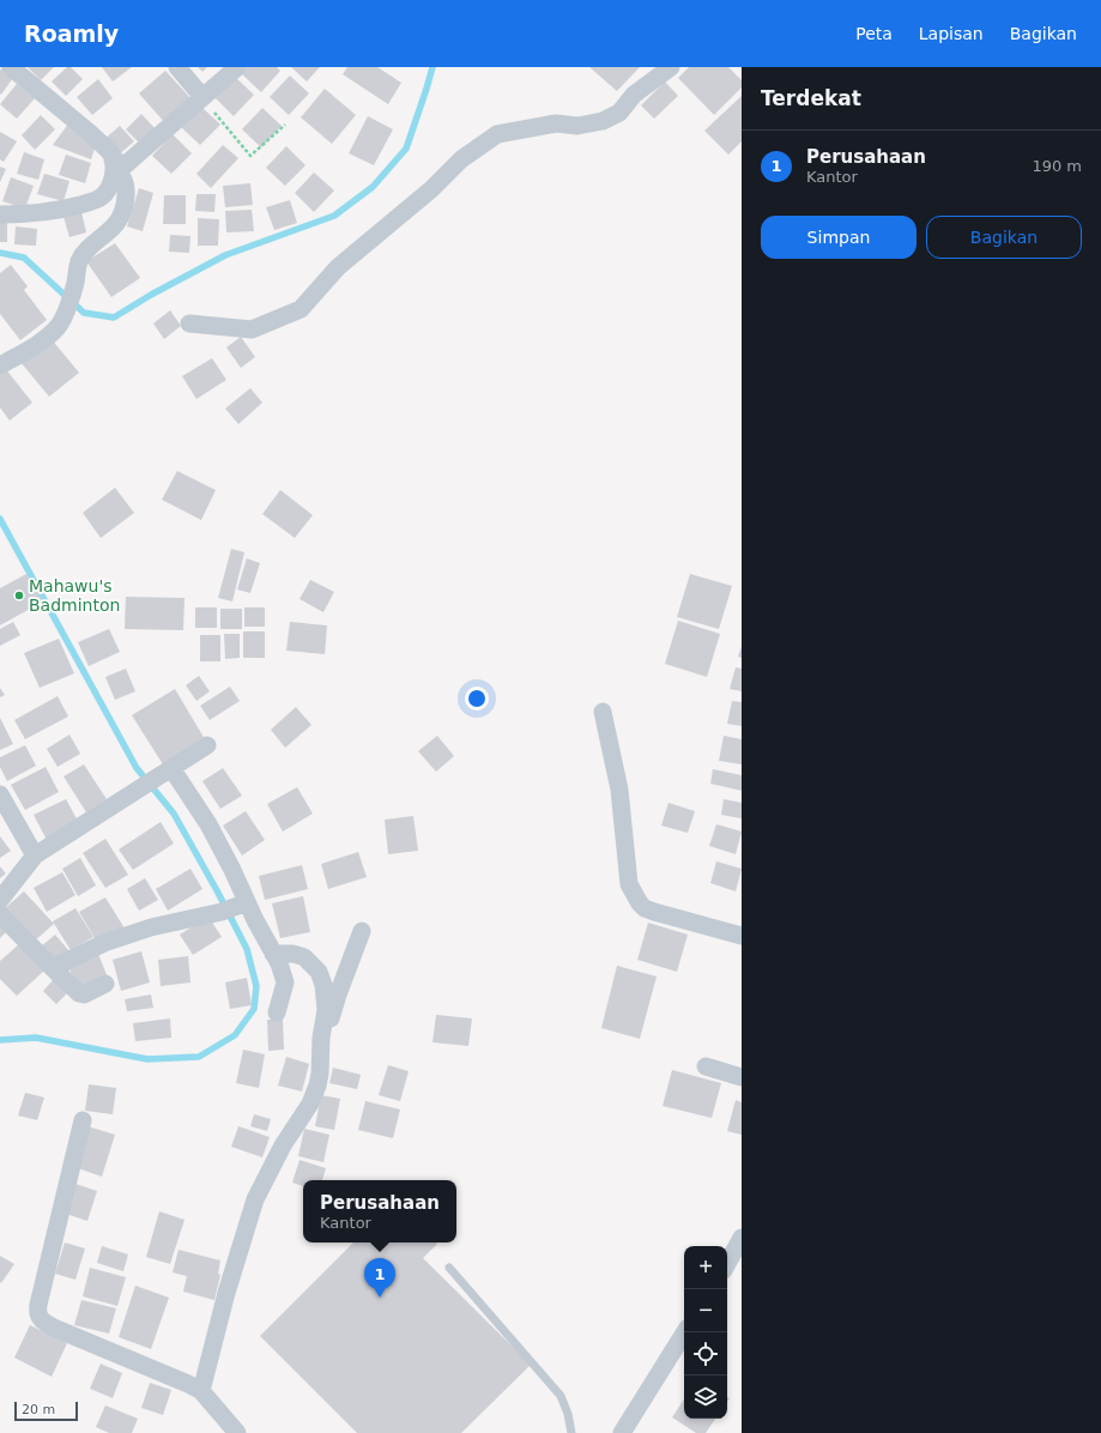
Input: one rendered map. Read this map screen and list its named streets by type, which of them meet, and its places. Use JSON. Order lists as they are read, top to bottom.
{
  "places": ["Mahawu's Badminton"],
  "scale_bar": "20 m",
  "page": {
    "header": "Roamly",
    "nav": ["Peta", "Lapisan", "Bagikan"],
    "heading": "Terdekat",
    "list": [
      {
        "mark": "1",
        "name": "Perusahaan",
        "note": "Kantor",
        "value": "190 m"
      }
    ],
    "buttons": ["Simpan", "Bagikan"],
    "popup": ["Perusahaan", "Kantor"],
    "map_buttons": ["+", "−"],
    "pins": "1",
    "scale": "20 m"
  }
}
